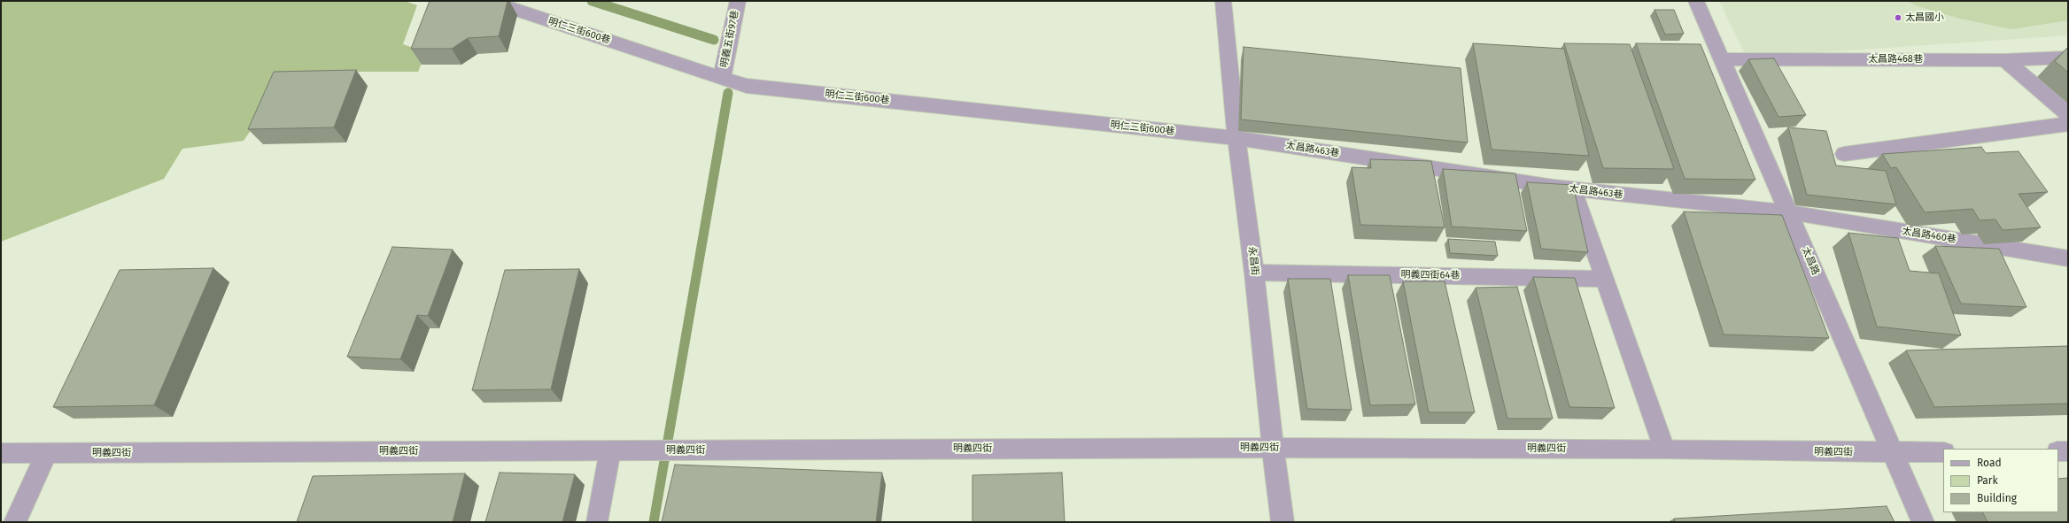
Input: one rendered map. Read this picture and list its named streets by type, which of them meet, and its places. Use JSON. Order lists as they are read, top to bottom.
{
  "streets": {
    "street": [
      "明仁三街600巷",
      "明義五街97巷",
      "太昌路468巷",
      "永昌街",
      "太昌路",
      "明義四街"
    ],
    "lane": ["太昌路463巷", "太昌路460巷", "明義四街64巷"]
  },
  "crossings": [
    ["明仁三街600巷", "明義五街97巷"],
    ["明仁三街600巷", "太昌路463巷"],
    ["明仁三街600巷", "永昌街"],
    ["太昌路468巷", "太昌路"],
    ["太昌路463巷", "太昌路460巷"],
    ["太昌路463巷", "永昌街"],
    ["太昌路463巷", "太昌路"],
    ["太昌路460巷", "太昌路"],
    ["永昌街", "明義四街64巷"],
    ["永昌街", "明義四街"],
    ["太昌路", "明義四街"]
  ],
  "places": ["太昌國小"],
  "legend": ["Road", "Park", "Building"]
}
